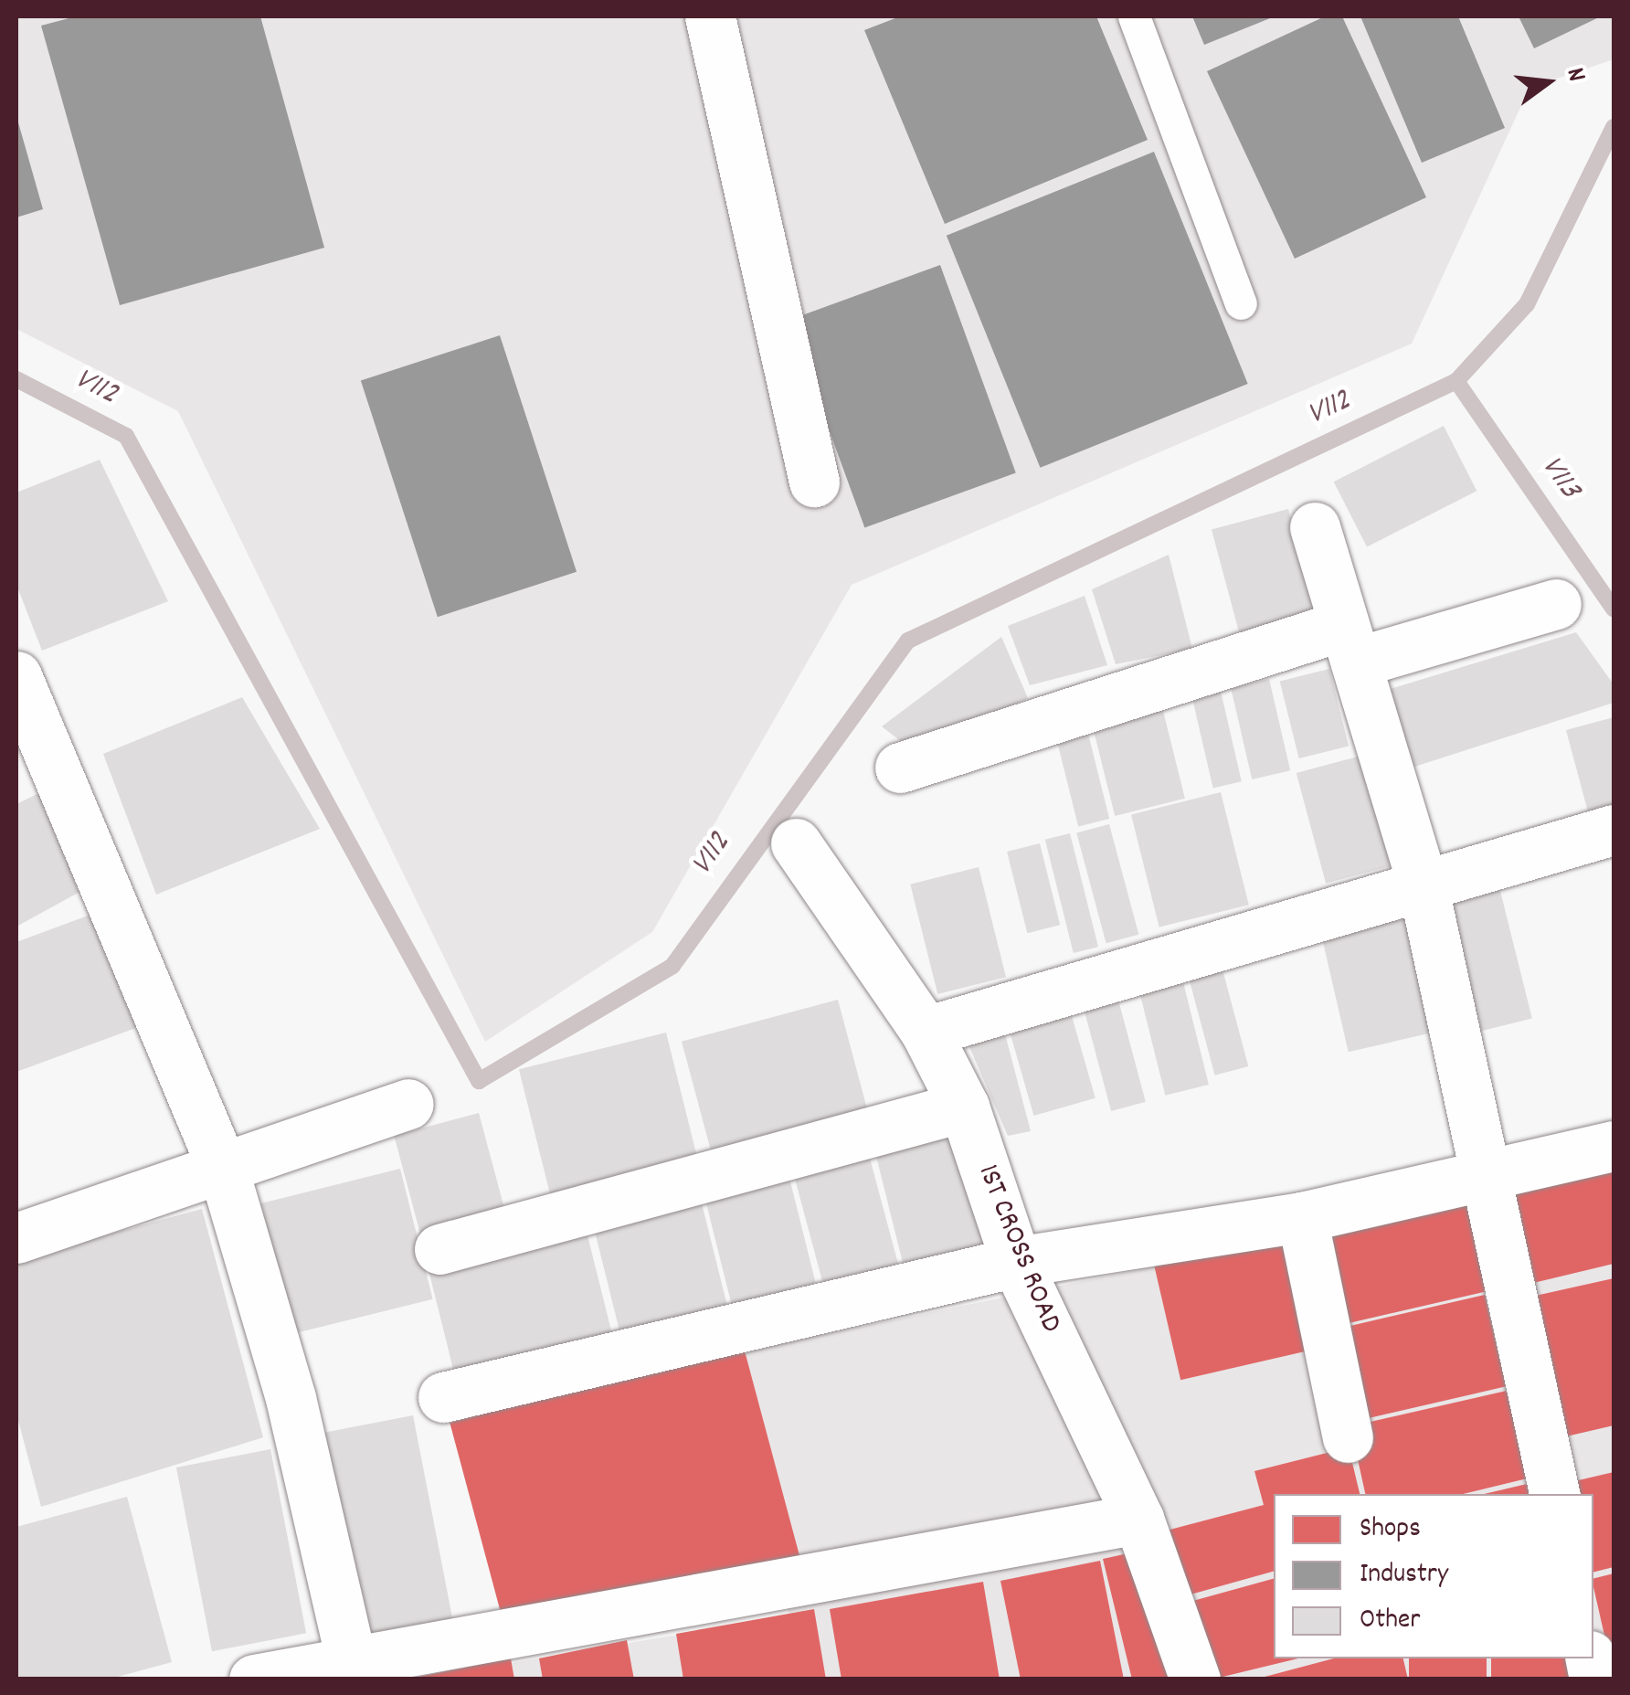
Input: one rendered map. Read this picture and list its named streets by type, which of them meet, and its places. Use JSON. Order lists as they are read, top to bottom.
{
  "streets": {
    "street": ["1ST CROSS ROAD"]
  },
  "water": ["V112", "V113"],
  "legend": ["Shops", "Industry", "Other"],
  "north": "right"
}
